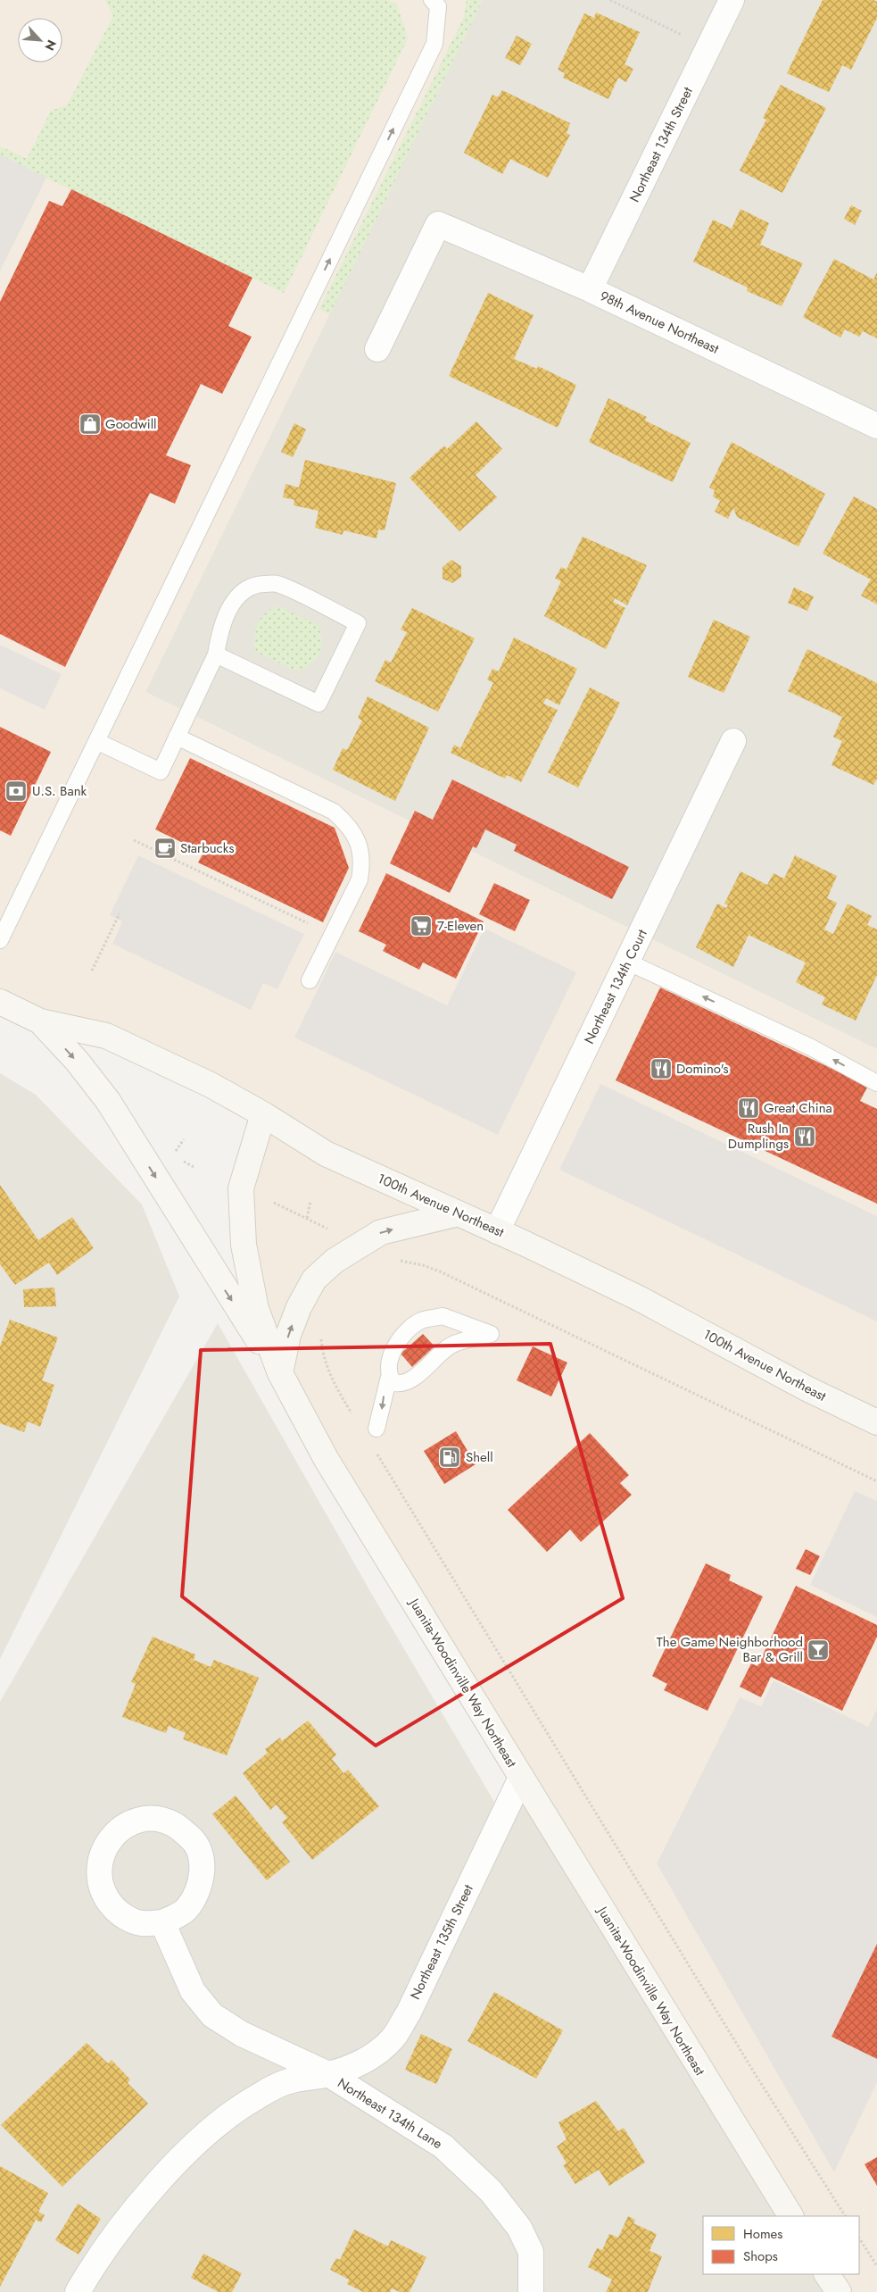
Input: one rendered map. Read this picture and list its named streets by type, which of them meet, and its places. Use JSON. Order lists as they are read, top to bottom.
{
  "streets": {
    "main road": ["100th Avenue Northeast", "Juanita-Woodinville Way Northeast"],
    "street": [
      "Northeast 134th Street",
      "98th Avenue Northeast",
      "Northeast 134th Court",
      "Northeast 135th Street",
      "Northeast 134th Lane"
    ]
  },
  "crossings": [
    ["Northeast 134th Street", "98th Avenue Northeast"],
    ["Northeast 134th Court", "100th Avenue Northeast"],
    ["100th Avenue Northeast", "Juanita-Woodinville Way Northeast"],
    ["Juanita-Woodinville Way Northeast", "Northeast 135th Street"],
    ["Northeast 135th Street", "Northeast 134th Lane"]
  ],
  "places": {
    "shop": ["Goodwill"],
    "bank": ["U.S. Bank"],
    "cafe": ["Starbucks"],
    "supermarket": ["7-Eleven"],
    "restaurant": ["Domino's", "Great China", "Rush In Dumplings"],
    "fuel station": ["Shell"],
    "bar": ["The Game Neighborhood Bar & Grill"]
  },
  "legend": ["Homes", "Shops"],
  "north": "bottom right"
}
